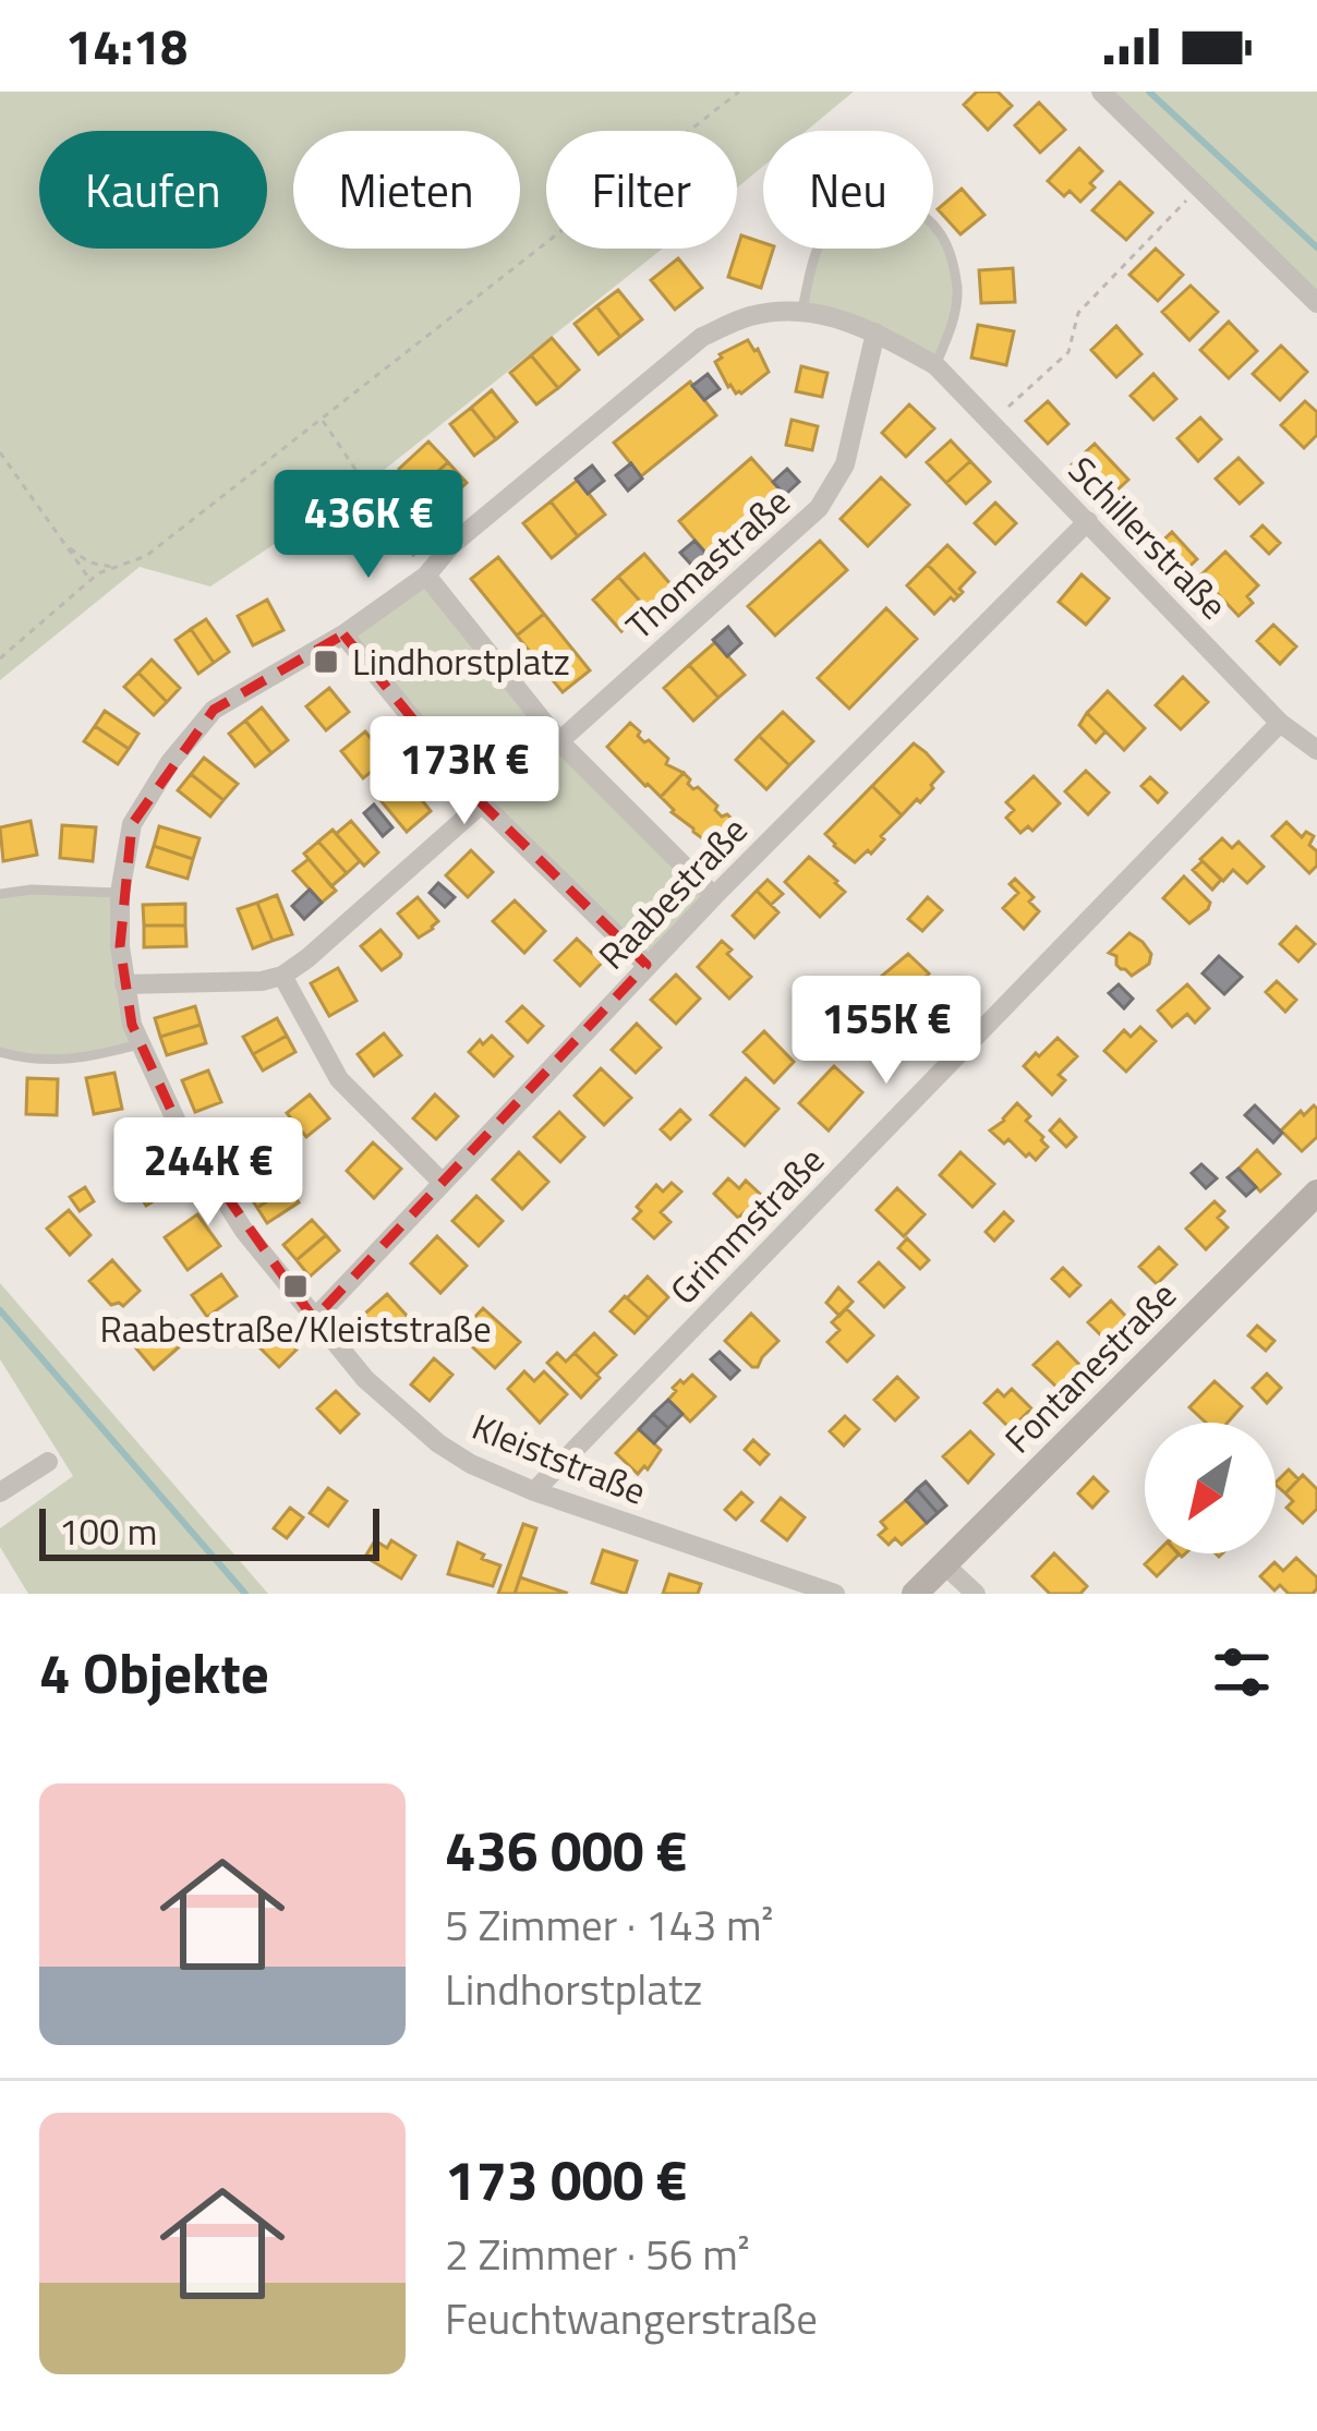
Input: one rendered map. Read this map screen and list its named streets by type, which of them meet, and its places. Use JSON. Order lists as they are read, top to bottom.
{
  "streets": {
    "street": [
      "Schillerstraße",
      "Thomastraße",
      "Raabestraße",
      "Grimmstraße",
      "Fontanestraße",
      "Kleiststraße"
    ]
  },
  "crossings": [
    ["Schillerstraße", "Thomastraße"],
    ["Schillerstraße", "Raabestraße"],
    ["Schillerstraße", "Grimmstraße"],
    ["Raabestraße", "Kleiststraße"],
    ["Grimmstraße", "Kleiststraße"]
  ],
  "places": {
    "transit": ["Lindhorstplatz", "Raabestraße/Kleiststraße"]
  },
  "scale_bar": "100 m",
  "north": "bottom left",
  "page": {
    "status": "14:18",
    "chip": [
      "Kaufen",
      "Mieten",
      "Filter",
      "Neu"
    ],
    "price": [
      "436K €",
      "173K €",
      "155K €",
      "244K €"
    ],
    "scale": "100 m",
    "heading": "4 Objekte",
    "list": [
      {
        "name": "436 000 €",
        "note": "5 Zimmer · 143 m² · Lindhorstplatz"
      },
      {
        "name": "173 000 €",
        "note": "2 Zimmer · 56 m² · Feuchtwangerstraße"
      }
    ]
  }
}
